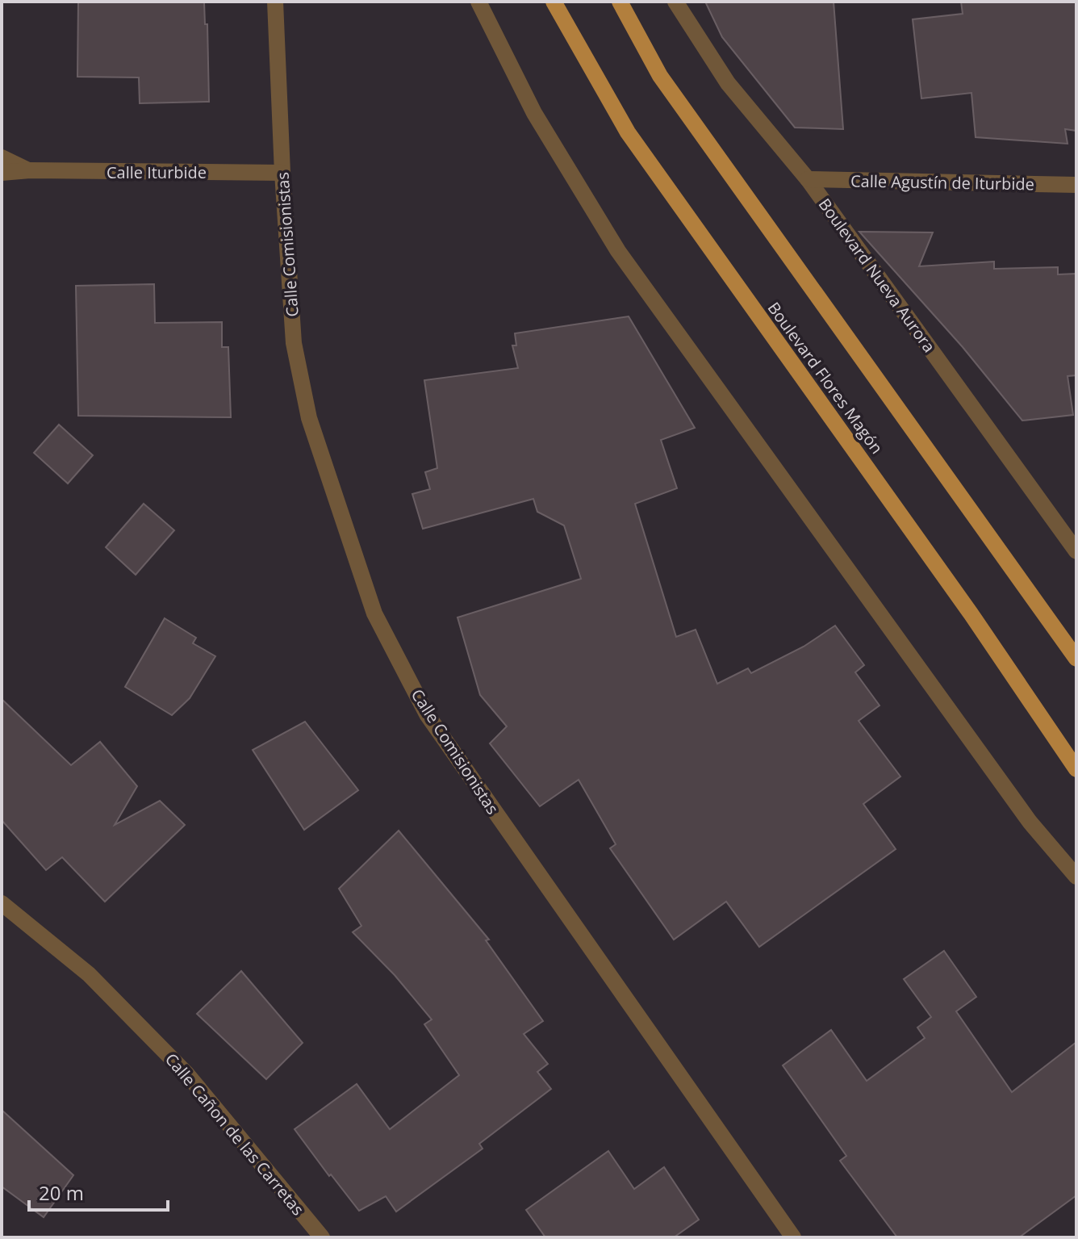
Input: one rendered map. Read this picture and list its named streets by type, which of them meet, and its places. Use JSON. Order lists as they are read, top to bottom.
{
  "streets": {
    "main road": ["Boulevard Flores Magón"],
    "street": [
      "Calle Iturbide",
      "Calle Agustín de Iturbide",
      "Calle Comisionistas",
      "Boulevard Nueva Aurora",
      "Calle Cañon de las Carretas"
    ]
  },
  "crossings": [
    ["Calle Iturbide", "Calle Comisionistas"],
    ["Calle Agustín de Iturbide", "Boulevard Nueva Aurora"]
  ],
  "scale_bar": "20 m"
}
